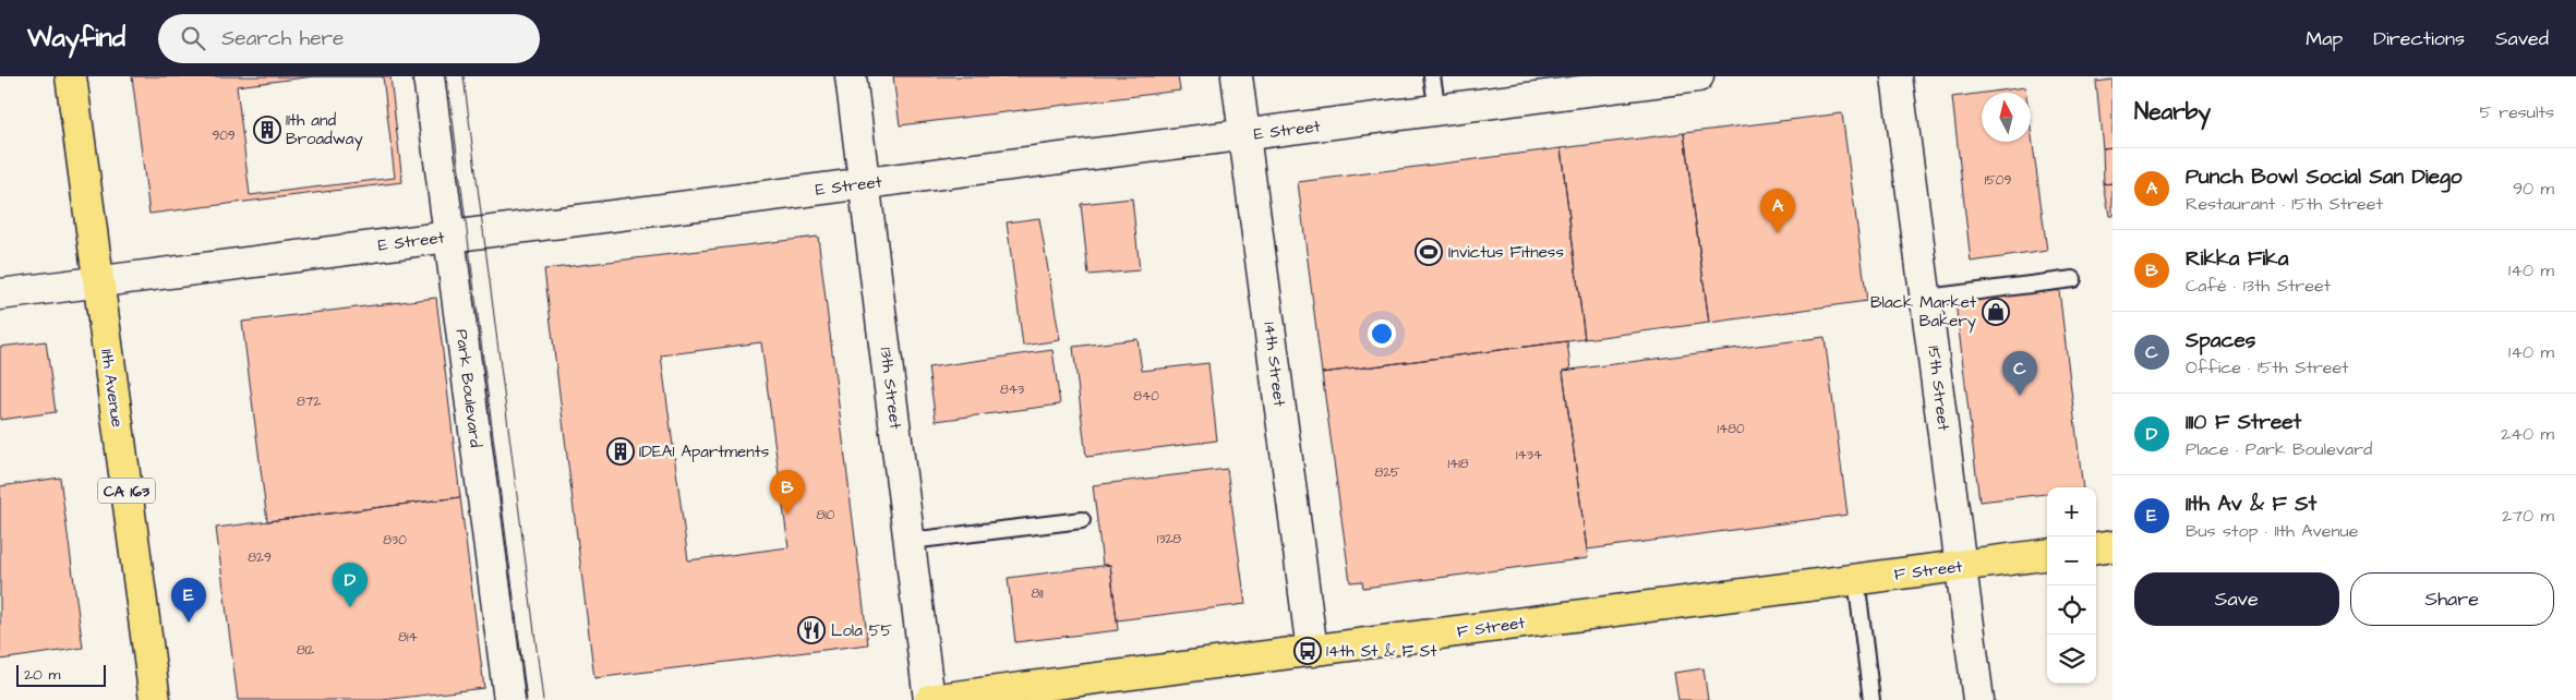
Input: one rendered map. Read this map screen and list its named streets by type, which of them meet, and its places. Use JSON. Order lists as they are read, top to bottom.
{
  "streets": {
    "main road": ["11th Avenue", "CA 163", "F Street"],
    "street": [
      "E Street",
      "14th Street",
      "Park Boulevard",
      "13th Street",
      "15th Street"
    ]
  },
  "crossings": [
    ["E Street", "14th Street"],
    ["E Street", "11th Avenue"],
    ["E Street", "Park Boulevard"],
    ["E Street", "13th Street"],
    ["14th Street", "F Street"],
    ["13th Street", "F Street"],
    ["15th Street", "F Street"]
  ],
  "places": {
    "building": ["11th and Broadway", "IDEA1 Apartments"],
    "sports": ["Invictus Fitness"],
    "shop": ["Black Market Bakery"],
    "restaurant": ["Lola 55"],
    "bus stop": ["14th St & F St"]
  },
  "house_numbers": [
    "909",
    "1509",
    "843",
    "840",
    "872",
    "1480",
    "1434",
    "1418",
    "825",
    "810",
    "1328",
    "830",
    "829",
    "811",
    "814",
    "812"
  ],
  "scale_bar": "20 m",
  "north": "top",
  "page": {
    "header": "Wayfind",
    "search": "Search here",
    "nav": ["Map", "Directions", "Saved"],
    "heading": ["Nearby", "5 results"],
    "list": [
      {
        "mark": "A",
        "name": "Punch Bowl Social San Diego",
        "note": "Restaurant · 15th Street",
        "value": "90 m"
      },
      {
        "mark": "B",
        "name": "Rikka Fika",
        "note": "Café · 13th Street",
        "value": "140 m"
      },
      {
        "mark": "C",
        "name": "Spaces",
        "note": "Office · 15th Street",
        "value": "140 m"
      },
      {
        "mark": "D",
        "name": "1110 F Street",
        "note": "Place · Park Boulevard",
        "value": "240 m"
      },
      {
        "mark": "E",
        "name": "11th Av & F St",
        "note": "Bus stop · 11th Avenue",
        "value": "270 m"
      }
    ],
    "pins": [
      "A",
      "C",
      "B",
      "D",
      "E"
    ],
    "map_buttons": ["+", "−"],
    "buttons": ["Save", "Share"],
    "scale": "20 m"
  }
}
